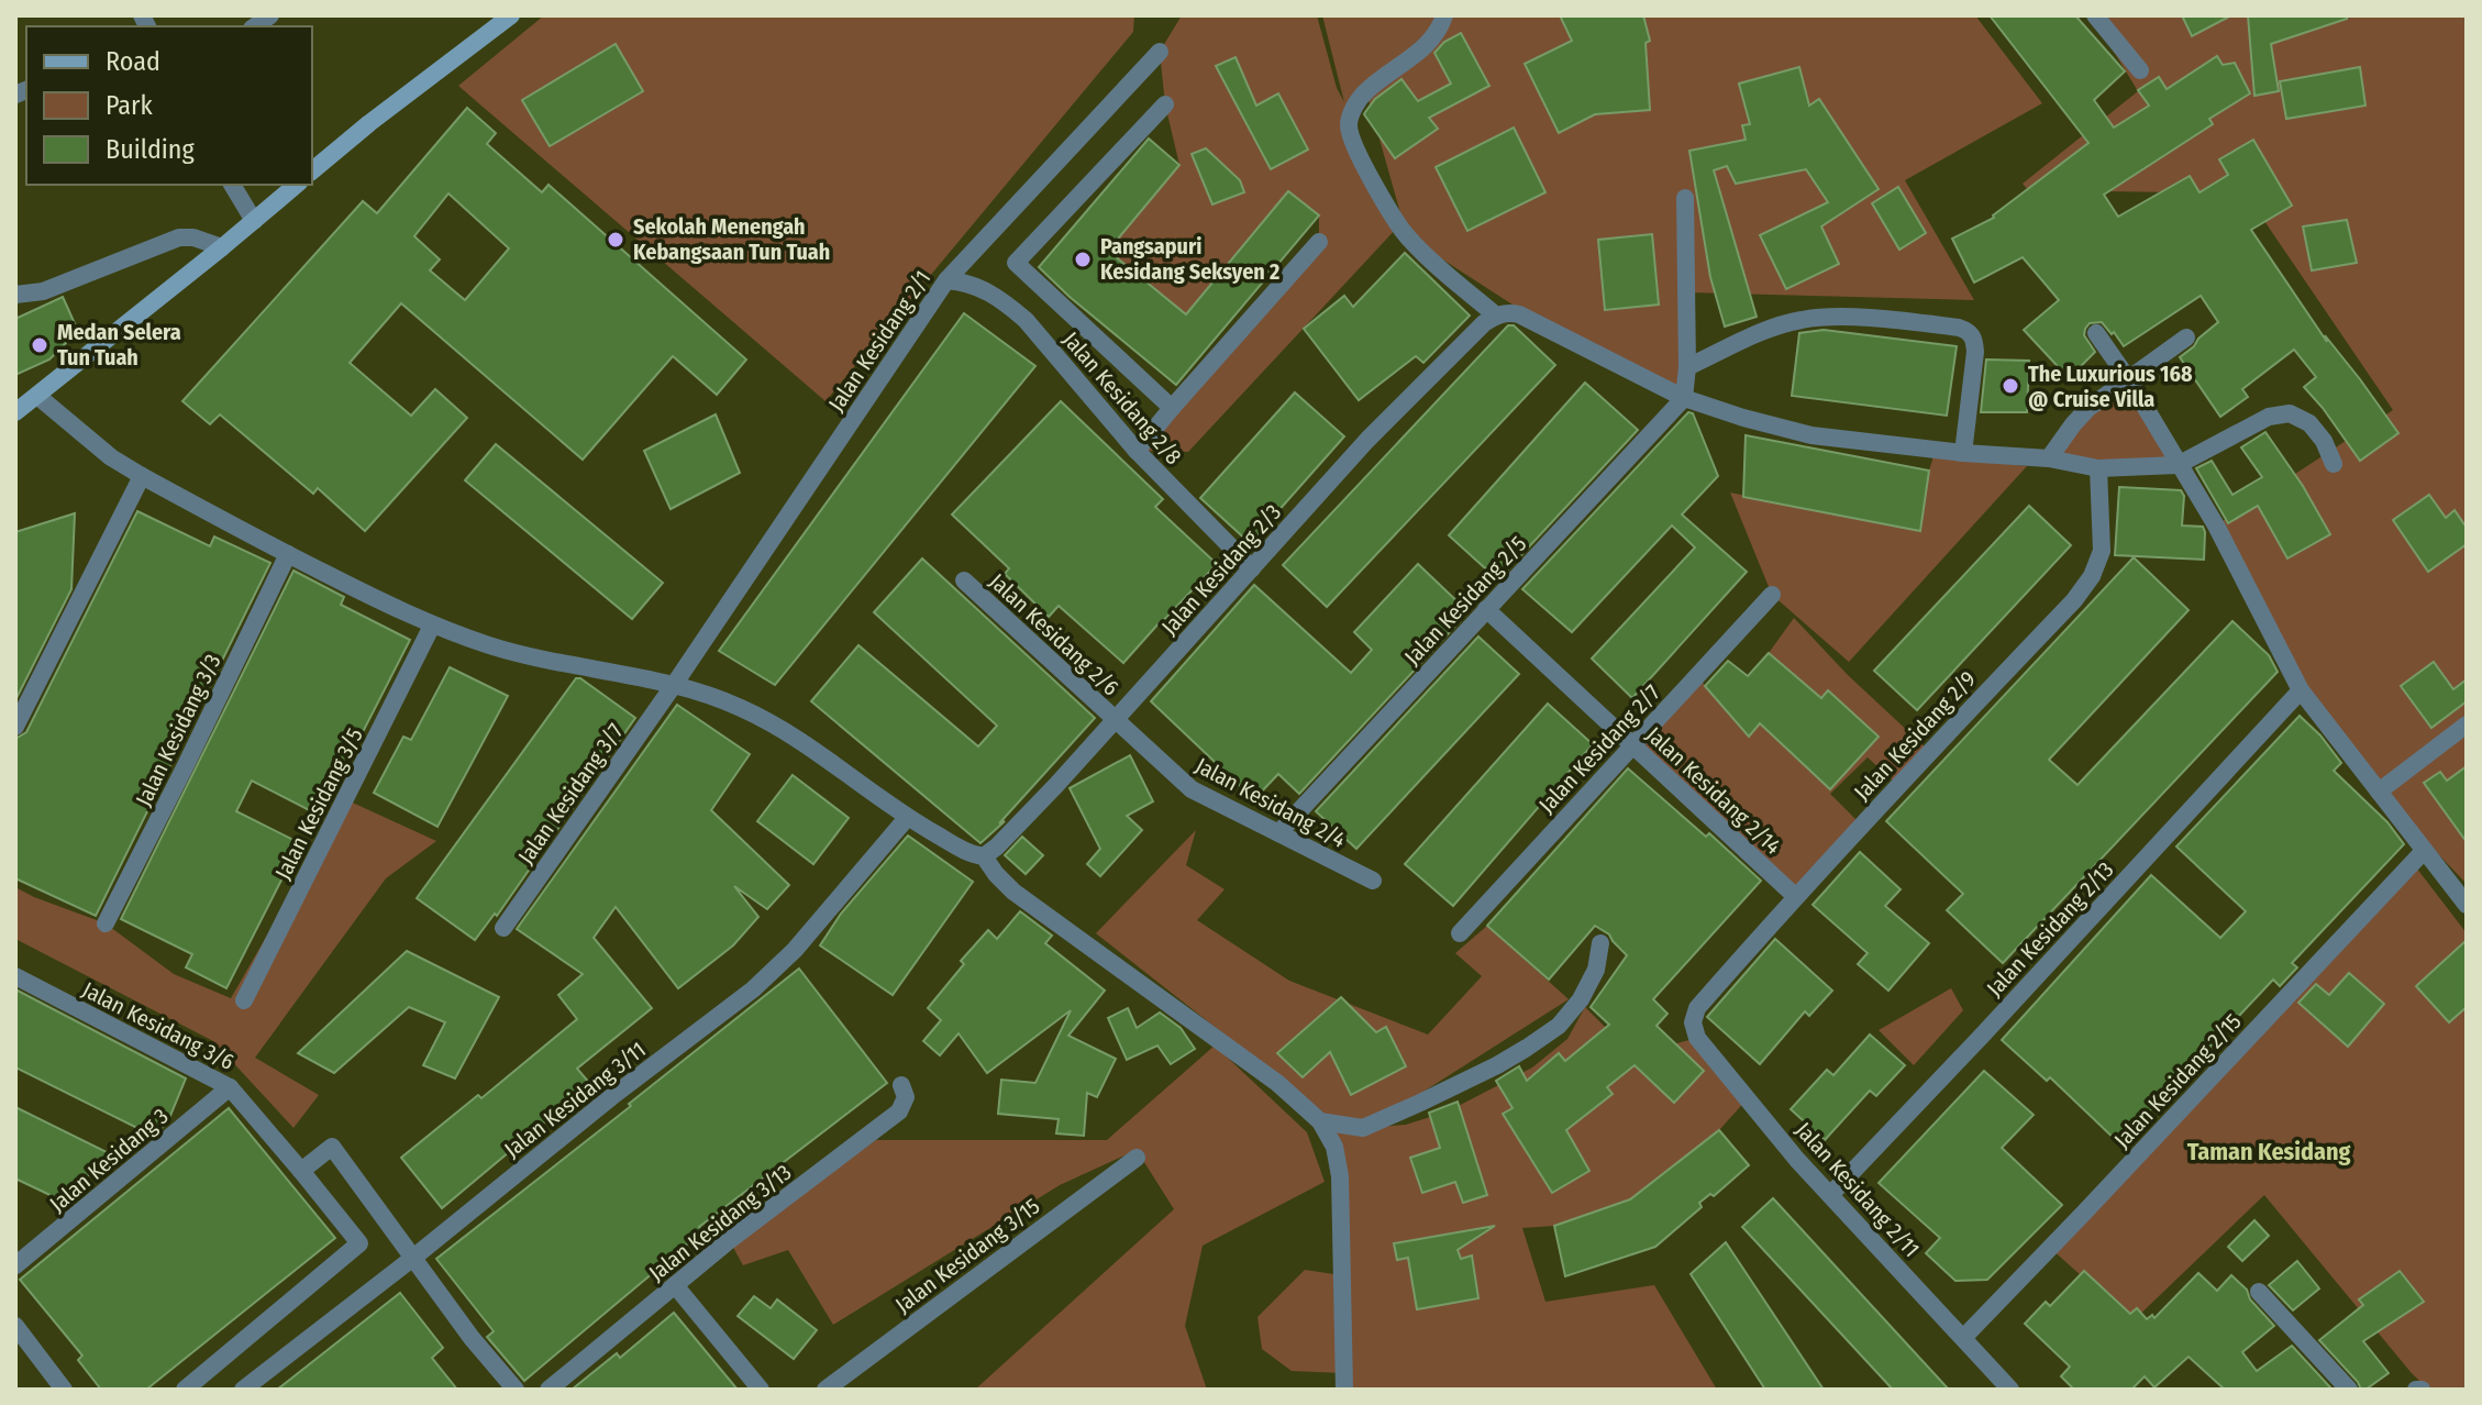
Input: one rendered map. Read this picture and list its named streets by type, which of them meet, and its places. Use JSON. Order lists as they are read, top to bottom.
{
  "streets": {
    "street": [
      "Jalan Kesidang 2/1",
      "Jalan Kesidang 2/8",
      "Jalan Kesidang 2/3",
      "Jalan Kesidang 2/5",
      "Jalan Kesidang 2/6",
      "Jalan Kesidang 3/3",
      "Jalan Kesidang 2/9",
      "Jalan Kesidang 2/7",
      "Jalan Kesidang 2/14",
      "Jalan Kesidang 3/7",
      "Jalan Kesidang 2/4",
      "Jalan Kesidang 3/5",
      "Jalan Kesidang 2/13",
      "Jalan Kesidang 3/6",
      "Jalan Kesidang 2/15",
      "Jalan Kesidang 3/11",
      "Jalan Kesidang 3",
      "Jalan Kesidang 2/11",
      "Jalan Kesidang 3/13",
      "Jalan Kesidang 3/15"
    ]
  },
  "crossings": [
    ["Jalan Kesidang 2/1", "Jalan Kesidang 2/8"],
    ["Jalan Kesidang 2/1", "Jalan Kesidang 3/7"],
    ["Jalan Kesidang 2/8", "Jalan Kesidang 2/3"],
    ["Jalan Kesidang 2/3", "Jalan Kesidang 2/6"],
    ["Jalan Kesidang 2/3", "Jalan Kesidang 2/4"],
    ["Jalan Kesidang 2/5", "Jalan Kesidang 2/14"],
    ["Jalan Kesidang 2/5", "Jalan Kesidang 2/4"],
    ["Jalan Kesidang 2/6", "Jalan Kesidang 2/4"],
    ["Jalan Kesidang 2/9", "Jalan Kesidang 2/14"],
    ["Jalan Kesidang 2/9", "Jalan Kesidang 2/11"],
    ["Jalan Kesidang 2/7", "Jalan Kesidang 2/14"],
    ["Jalan Kesidang 2/13", "Jalan Kesidang 2/11"],
    ["Jalan Kesidang 3/6", "Jalan Kesidang 3"],
    ["Jalan Kesidang 2/15", "Jalan Kesidang 2/11"]
  ],
  "districts": ["Taman Kesidang"],
  "places": [
    "Sekolah Menengah Kebangsaan Tun Tuah",
    "Pangsapuri Kesidang Seksyen 2",
    "Medan Selera Tun Tuah",
    "The Luxurious 168 @ Cruise Villa"
  ],
  "legend": ["Road", "Park", "Building"]
}
